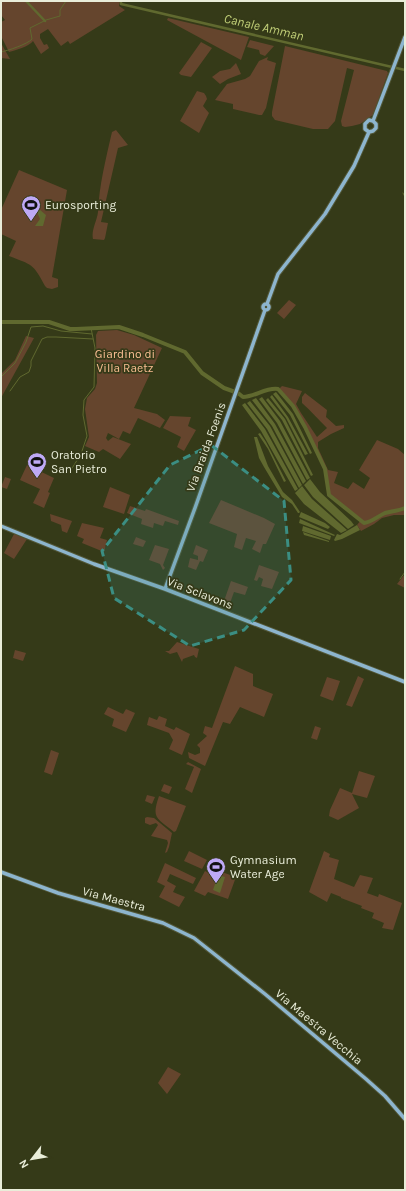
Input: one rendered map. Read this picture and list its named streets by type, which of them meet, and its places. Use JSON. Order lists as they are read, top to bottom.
{
  "streets": {
    "street": [
      "Via Braida Foenis",
      "Via Sclavons",
      "Via Maestra",
      "Via Maestra Vecchia"
    ]
  },
  "crossings": [
    ["Via Braida Foenis", "Via Sclavons"],
    ["Via Maestra", "Via Maestra Vecchia"]
  ],
  "water": ["Canale Amman"],
  "parks": ["Giardino di Villa Raetz"],
  "places": {
    "sports": ["Eurosporting", "Oratorio San Pietro", "Gymnasium Water Age"]
  },
  "north": "bottom left"
}
